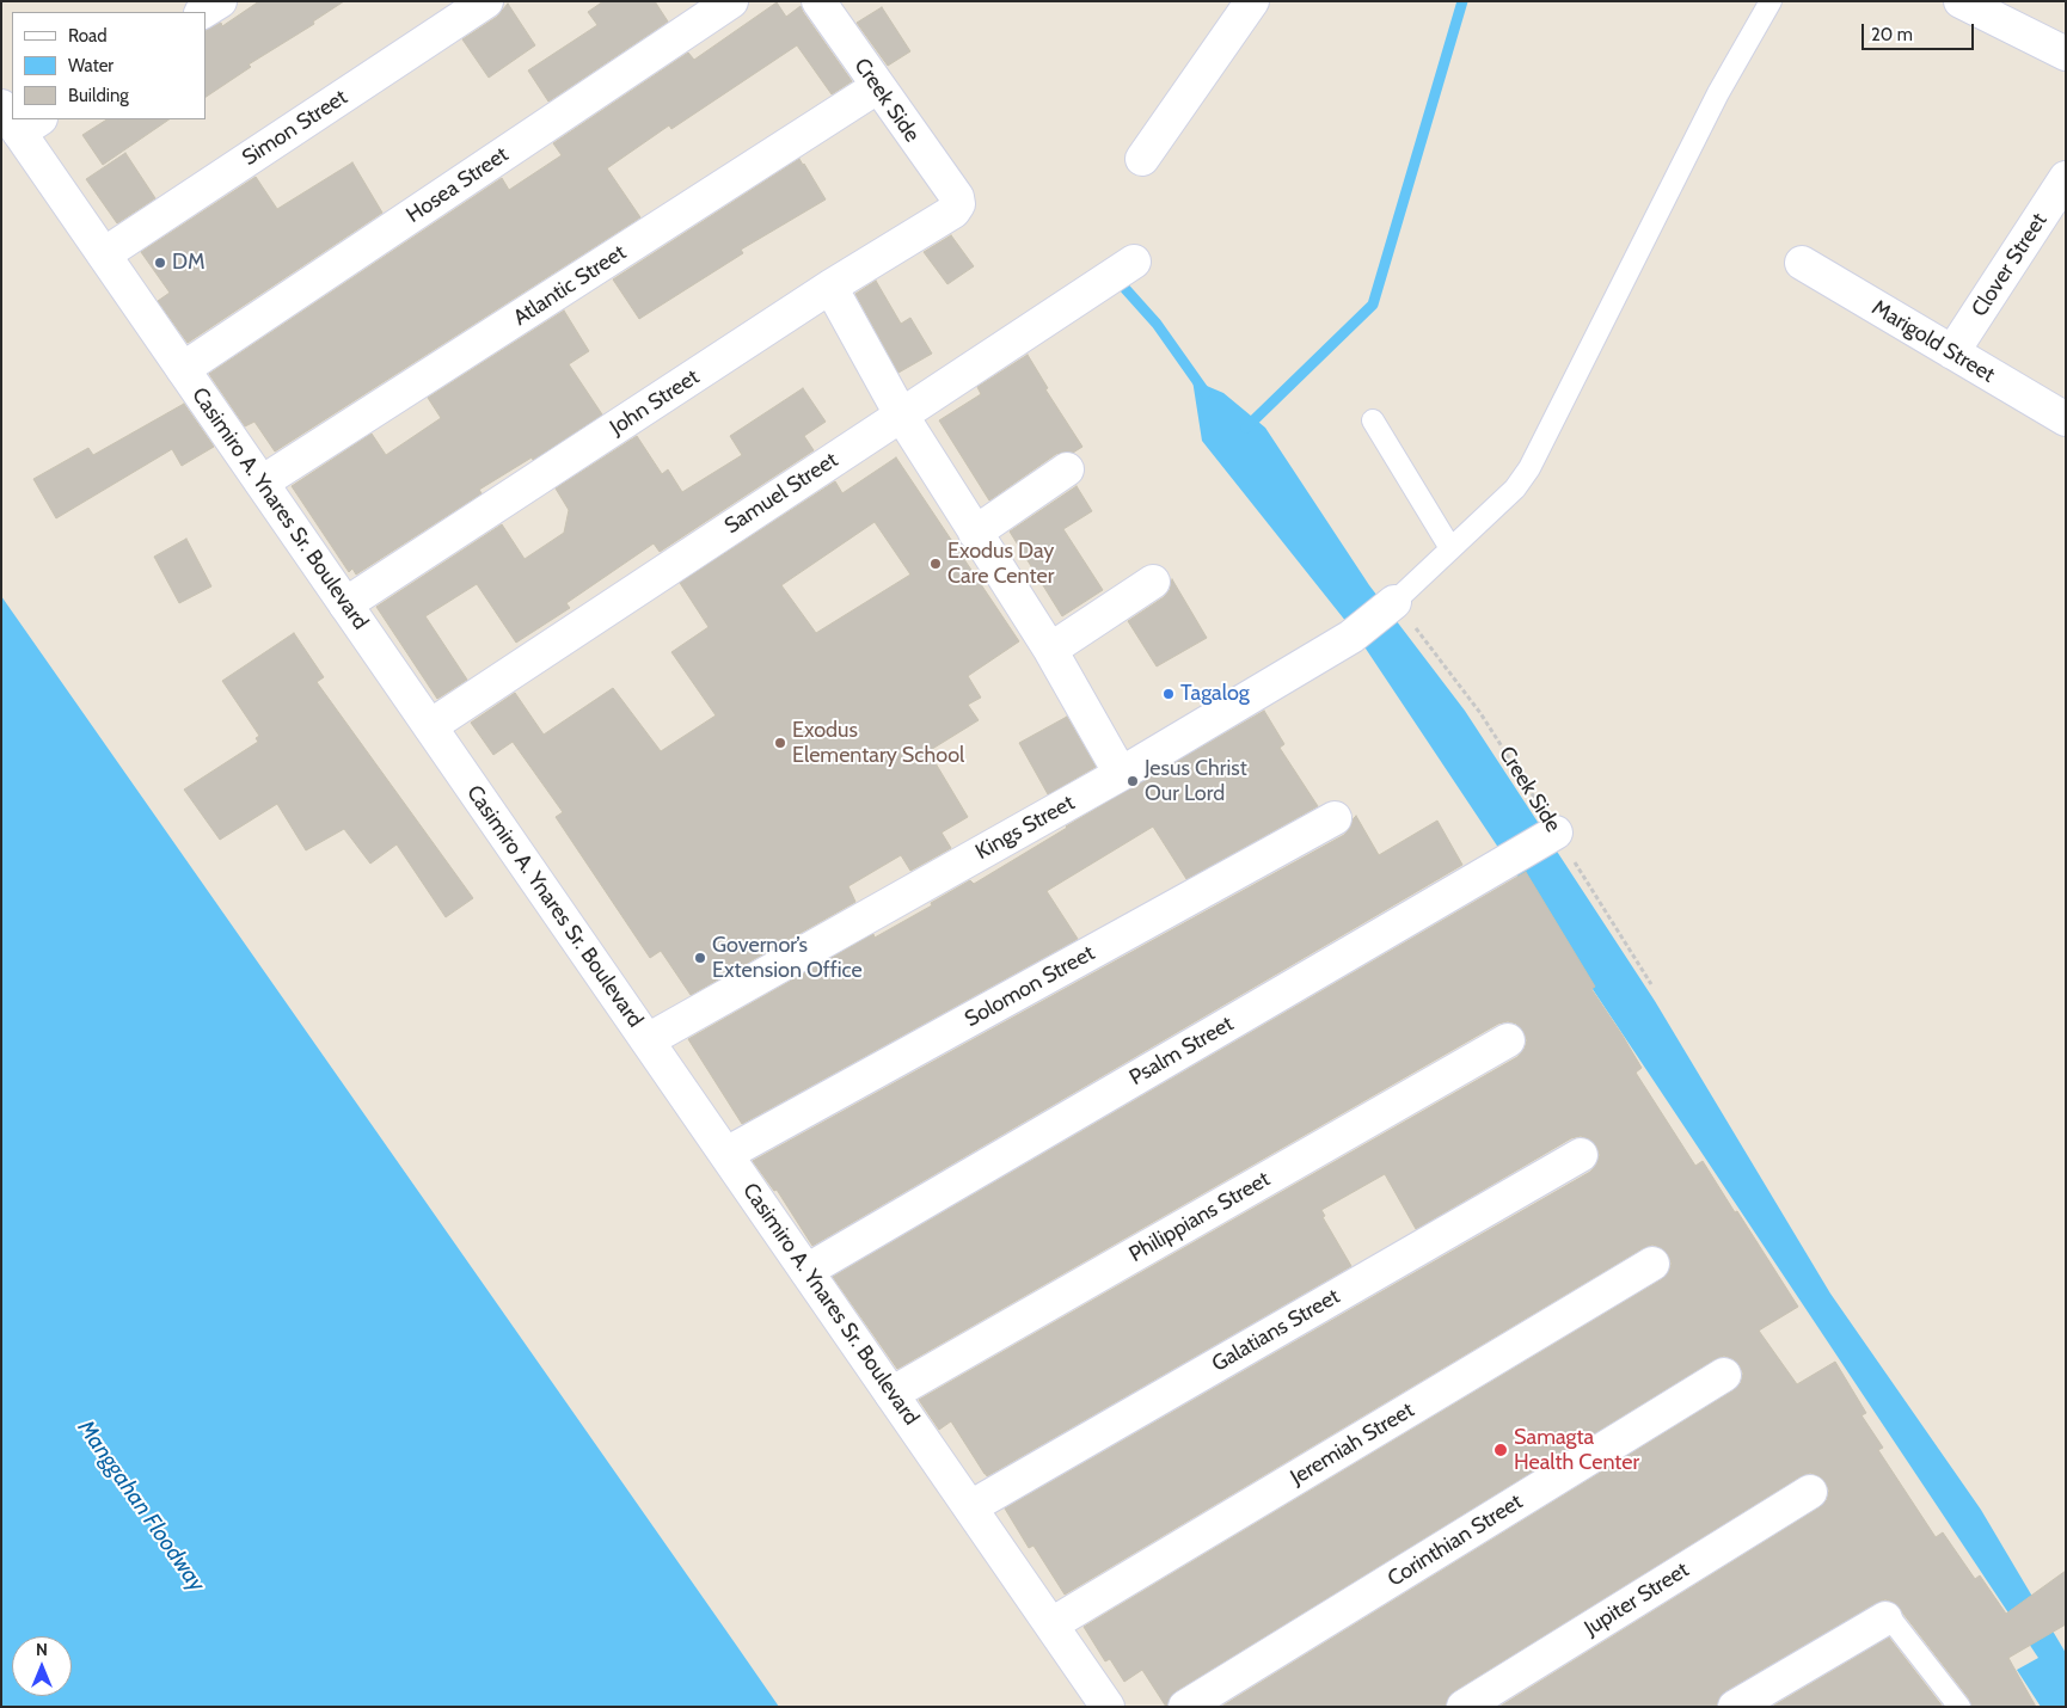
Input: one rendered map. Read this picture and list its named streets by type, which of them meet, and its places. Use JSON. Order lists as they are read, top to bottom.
{
  "streets": {
    "street": [
      "Creek Side",
      "Simon Street",
      "Hosea Street",
      "Clover Street",
      "Atlantic Street",
      "Marigold Street",
      "John Street",
      "Samuel Street",
      "Casimiro A. Ynares Sr. Boulevard",
      "Kings Street",
      "Solomon Street",
      "Psalm Street",
      "Philippians Street",
      "Galatians Street",
      "Jeremiah Street",
      "Corinthian Street",
      "Jupiter Street"
    ]
  },
  "crossings": [
    ["Creek Side", "Atlantic Street"],
    ["Creek Side", "John Street"],
    ["Creek Side", "Kings Street"],
    ["Creek Side", "Psalm Street"],
    ["Simon Street", "Casimiro A. Ynares Sr. Boulevard"],
    ["Hosea Street", "Casimiro A. Ynares Sr. Boulevard"],
    ["Clover Street", "Marigold Street"],
    ["Atlantic Street", "Casimiro A. Ynares Sr. Boulevard"],
    ["John Street", "Casimiro A. Ynares Sr. Boulevard"],
    ["Samuel Street", "Casimiro A. Ynares Sr. Boulevard"],
    ["Casimiro A. Ynares Sr. Boulevard", "Kings Street"],
    ["Casimiro A. Ynares Sr. Boulevard", "Solomon Street"],
    ["Casimiro A. Ynares Sr. Boulevard", "Psalm Street"],
    ["Casimiro A. Ynares Sr. Boulevard", "Philippians Street"],
    ["Casimiro A. Ynares Sr. Boulevard", "Galatians Street"],
    ["Casimiro A. Ynares Sr. Boulevard", "Jeremiah Street"]
  ],
  "water": ["Manggahan Floodway"],
  "places": [
    "DM",
    "Exodus Day Care Center",
    "Tagalog",
    "Exodus Elementary School",
    "Jesus Christ Our Lord",
    "Governor’s Extension Office",
    "Samagta Health Center"
  ],
  "legend": ["Road", "Water", "Building"],
  "scale_bar": "20 m",
  "north": "top"
}
